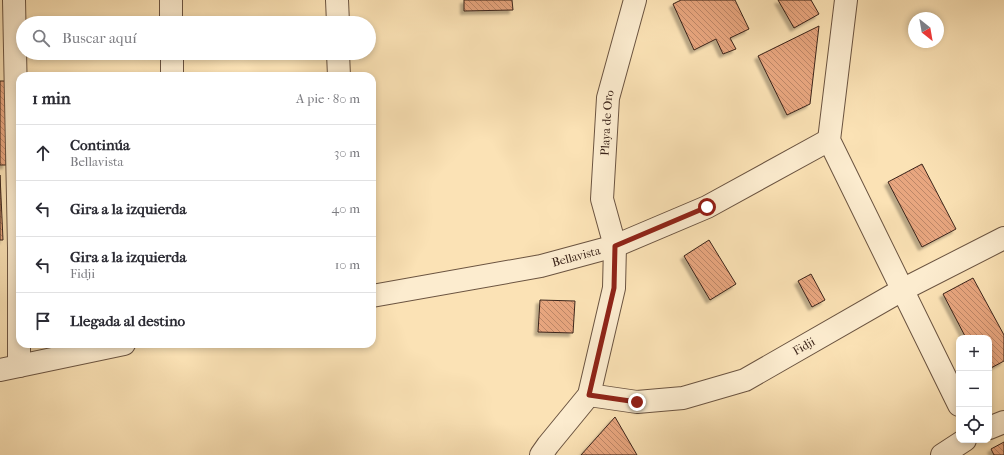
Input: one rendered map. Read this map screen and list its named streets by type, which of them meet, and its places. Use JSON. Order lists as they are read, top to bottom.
{
  "streets": {
    "street": ["Playa de Oro", "Bellavista", "Fidji"]
  },
  "crossings": [
    ["Playa de Oro", "Bellavista"],
    ["Playa de Oro", "Fidji"]
  ],
  "north": "bottom right",
  "page": {
    "search": "Buscar aquí",
    "heading": ["1 min", "A pie · 80 m"],
    "list": [
      ["Continúa", "Bellavista", "30 m"],
      ["Gira a la izquierda", "40 m"],
      ["Gira a la izquierda", "Fidji", "10 m"],
      "Llegada al destino"
    ],
    "map_buttons": ["+", "−"]
  }
}
